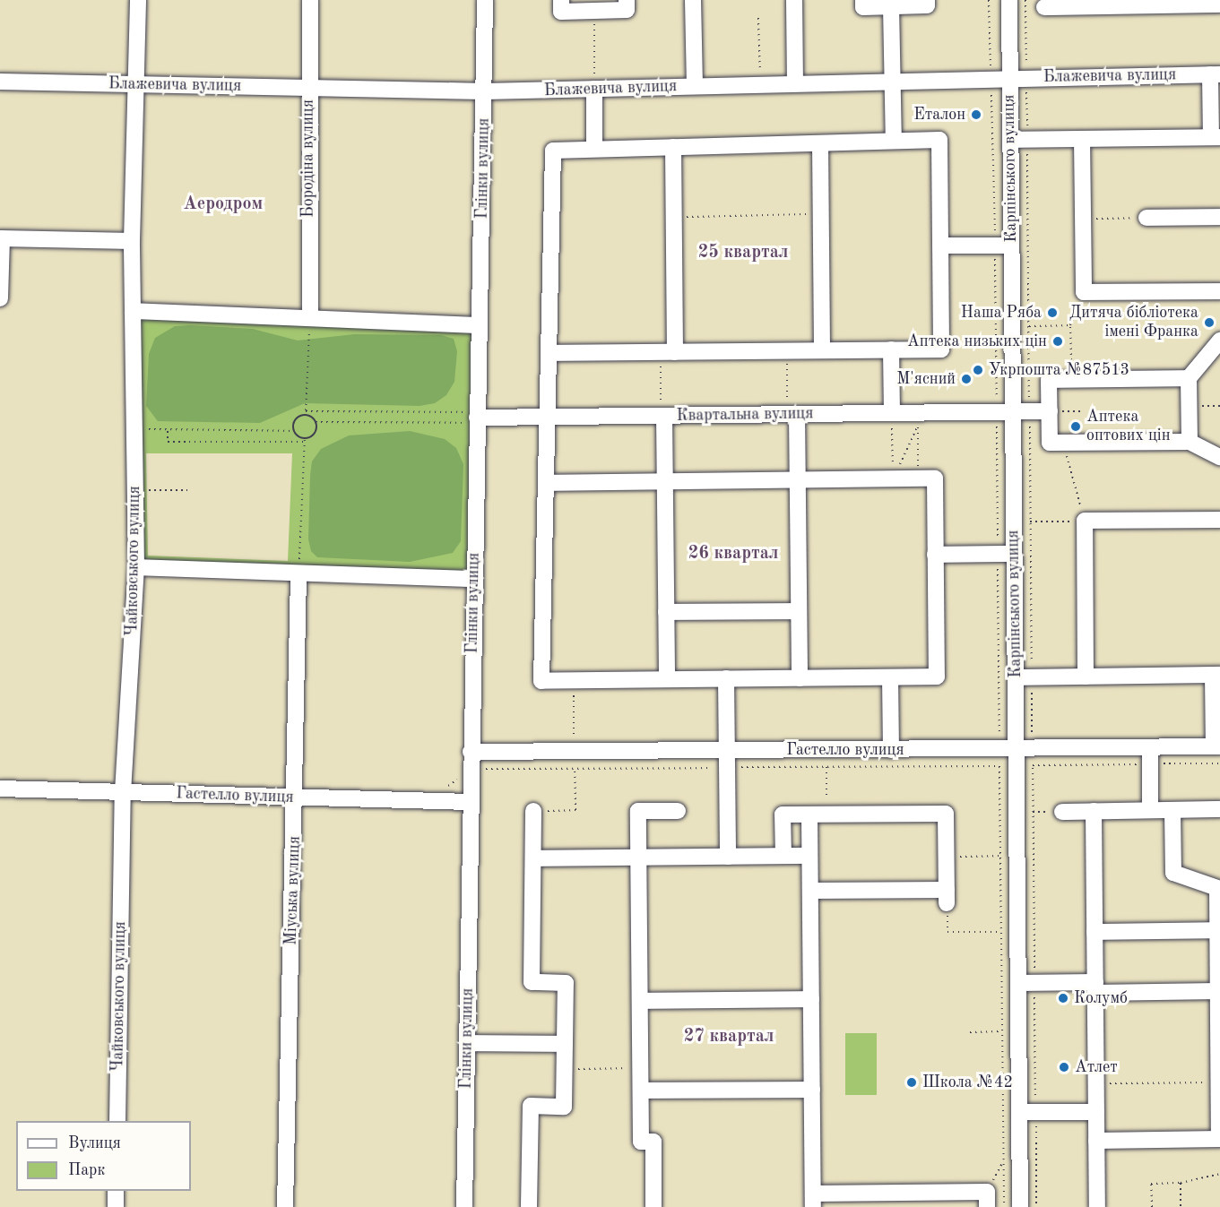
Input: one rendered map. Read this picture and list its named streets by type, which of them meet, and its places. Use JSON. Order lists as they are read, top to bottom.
{
  "streets": {
    "street": [
      "Блажевича вулиця",
      "Бородіна вулиця",
      "Глінки вулиця",
      "Карпінського вулиця",
      "Квартальна вулиця",
      "Чайковського вулиця",
      "Гастелло вулиця",
      "Міуська вулиця"
    ]
  },
  "crossings": [
    ["Блажевича вулиця", "Бородіна вулиця"],
    ["Блажевича вулиця", "Глінки вулиця"],
    ["Блажевича вулиця", "Карпінського вулиця"],
    ["Блажевича вулиця", "Чайковського вулиця"],
    ["Глінки вулиця", "Квартальна вулиця"],
    ["Глінки вулиця", "Гастелло вулиця"],
    ["Карпінського вулиця", "Квартальна вулиця"],
    ["Карпінського вулиця", "Гастелло вулиця"],
    ["Чайковського вулиця", "Гастелло вулиця"],
    ["Гастелло вулиця", "Міуська вулиця"]
  ],
  "districts": [
    "Аеродром",
    "25 квартал",
    "26 квартал",
    "27 квартал"
  ],
  "places": [
    "Еталон",
    "Наша Ряба",
    "Дитяча бібліотека імені Франка",
    "Аптека низьких цін",
    "Укрпошта №87513",
    "М'ясний",
    "Аптека оптових цін",
    "Колумб",
    "Атлет",
    "Школа №42"
  ],
  "legend": ["Вулиця", "Парк"]
}
